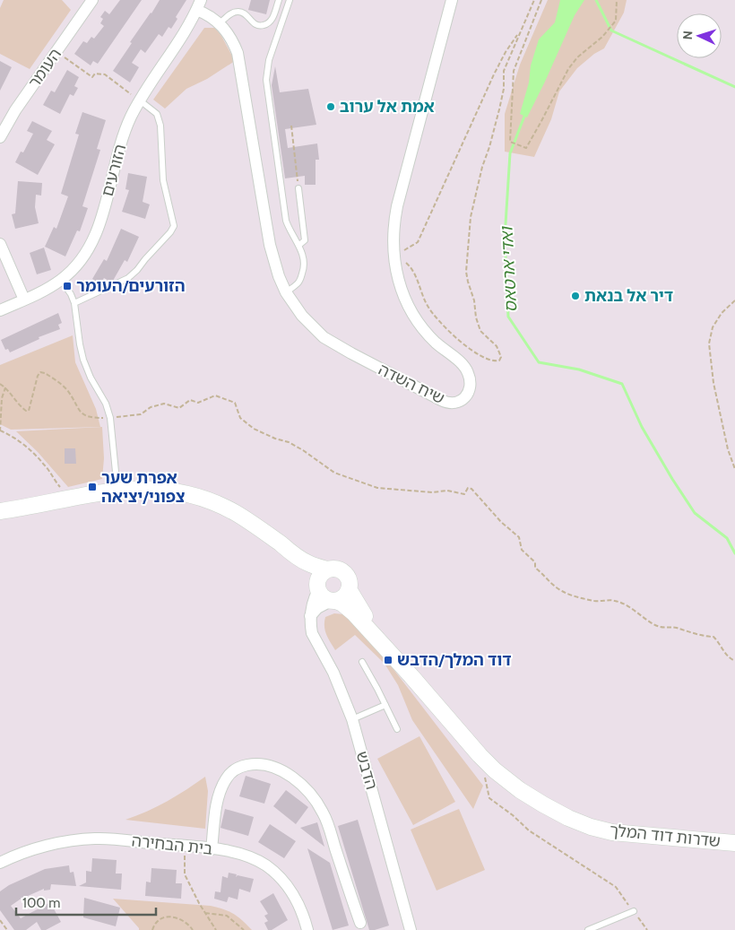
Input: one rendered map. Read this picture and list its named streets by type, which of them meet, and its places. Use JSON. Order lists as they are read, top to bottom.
{
  "streets": {
    "street": [
      "העומר",
      "הזורעים",
      "שיח השדה",
      "הדבש",
      "שדרות דוד המלך",
      "בית הבחירה"
    ]
  },
  "crossings": [
    ["הזורעים", "שיח השדה"],
    ["הדבש", "שדרות דוד המלך"]
  ],
  "water": ["ואדי ארטאס"],
  "places": {
    "other": ["אמת אל ערוב", "דיר אל בנאת"],
    "transit": ["הזורעים/העומר", "אפרת שער צפוני/יציאה", "דוד המלך/הדבש"]
  },
  "scale_bar": "100 m",
  "north": "left"
}
